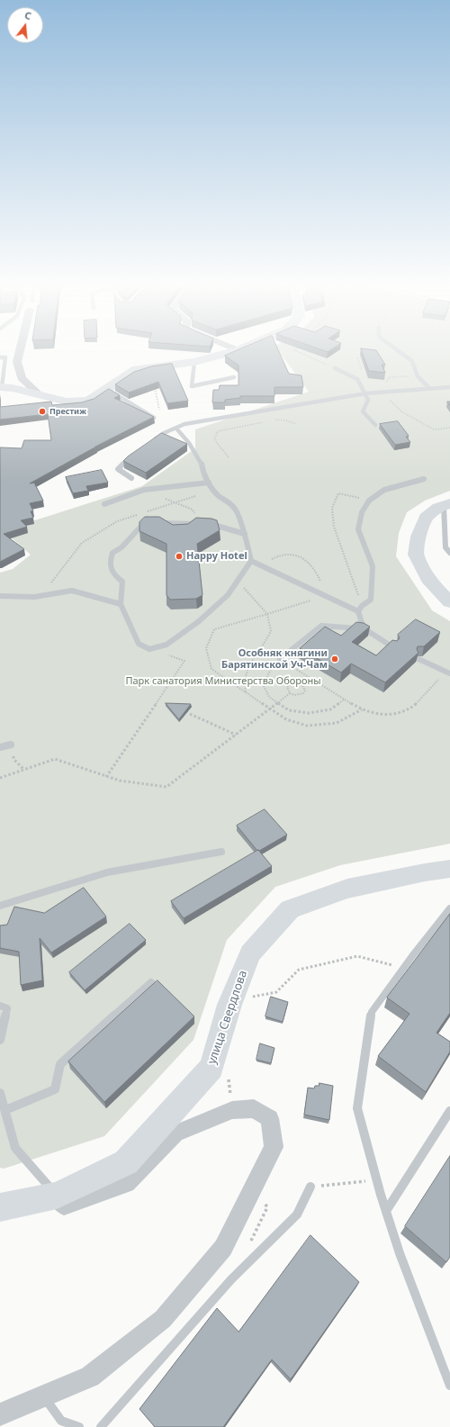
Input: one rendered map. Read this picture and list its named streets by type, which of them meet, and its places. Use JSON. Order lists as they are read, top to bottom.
{
  "streets": {
    "street": ["улица Свердлова"]
  },
  "parks": ["Парк санатория Министерства Обороны"],
  "places": ["Престиж", "Happy Hotel", "Особняк княгини Барятинской Уч-Чам"],
  "north": "top"
}
